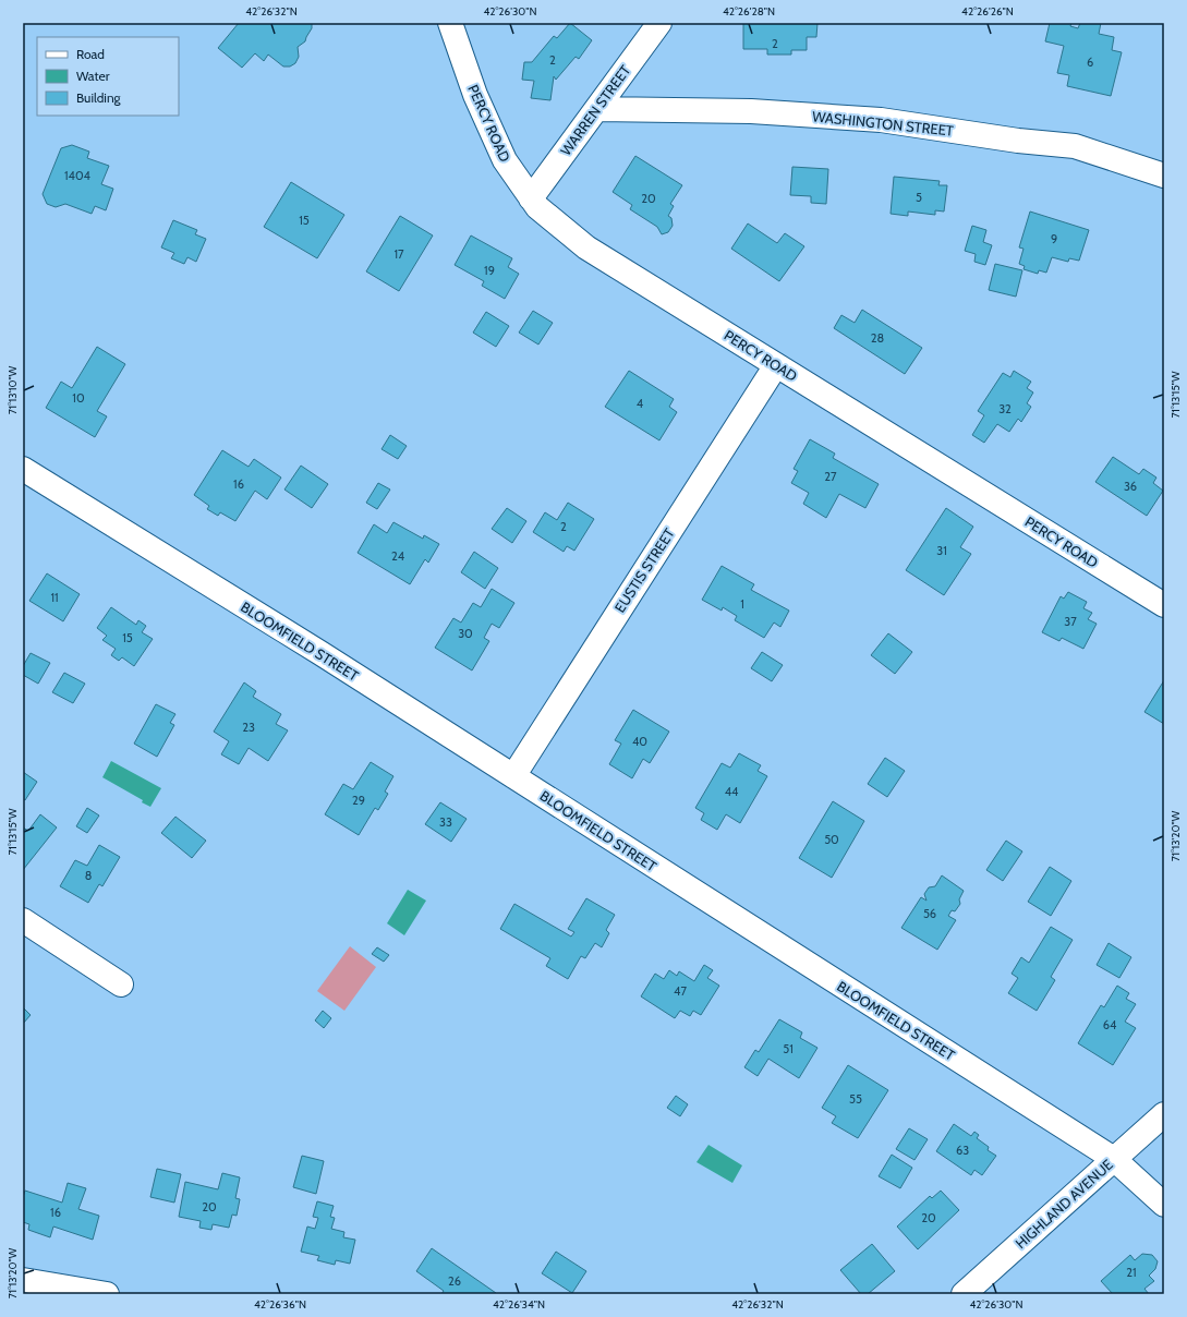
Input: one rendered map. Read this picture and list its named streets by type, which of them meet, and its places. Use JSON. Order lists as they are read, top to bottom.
{
  "streets": {
    "street": [
      "WARREN STREET",
      "PERCY ROAD",
      "WASHINGTON STREET",
      "EUSTIS STREET",
      "BLOOMFIELD STREET",
      "HIGHLAND AVENUE"
    ]
  },
  "crossings": [
    ["WARREN STREET", "PERCY ROAD"],
    ["WARREN STREET", "WASHINGTON STREET"],
    ["PERCY ROAD", "EUSTIS STREET"],
    ["EUSTIS STREET", "BLOOMFIELD STREET"],
    ["BLOOMFIELD STREET", "HIGHLAND AVENUE"]
  ],
  "house_numbers": [
    "2",
    "2",
    "6",
    "1404",
    "5",
    "20",
    "15",
    "9",
    "17",
    "19",
    "28",
    "10",
    "4",
    "32",
    "27",
    "16",
    "36",
    "2",
    "31",
    "24",
    "11",
    "1",
    "37",
    "30",
    "15",
    "23",
    "40",
    "44",
    "29",
    "33",
    "50",
    "8",
    "56",
    "47",
    "64",
    "51",
    "55",
    "63",
    "20",
    "16",
    "20",
    "21",
    "26"
  ],
  "legend": ["Road", "Water", "Building"],
  "coordinates": [
    "42°26'32\"N",
    "42°26'30\"N",
    "42°26'28\"N",
    "42°26'26\"N",
    "71°13'10\"W",
    "71°13'15\"W",
    "71°13'20\"W",
    "42°26'36\"N",
    "42°26'34\"N"
  ]
}
